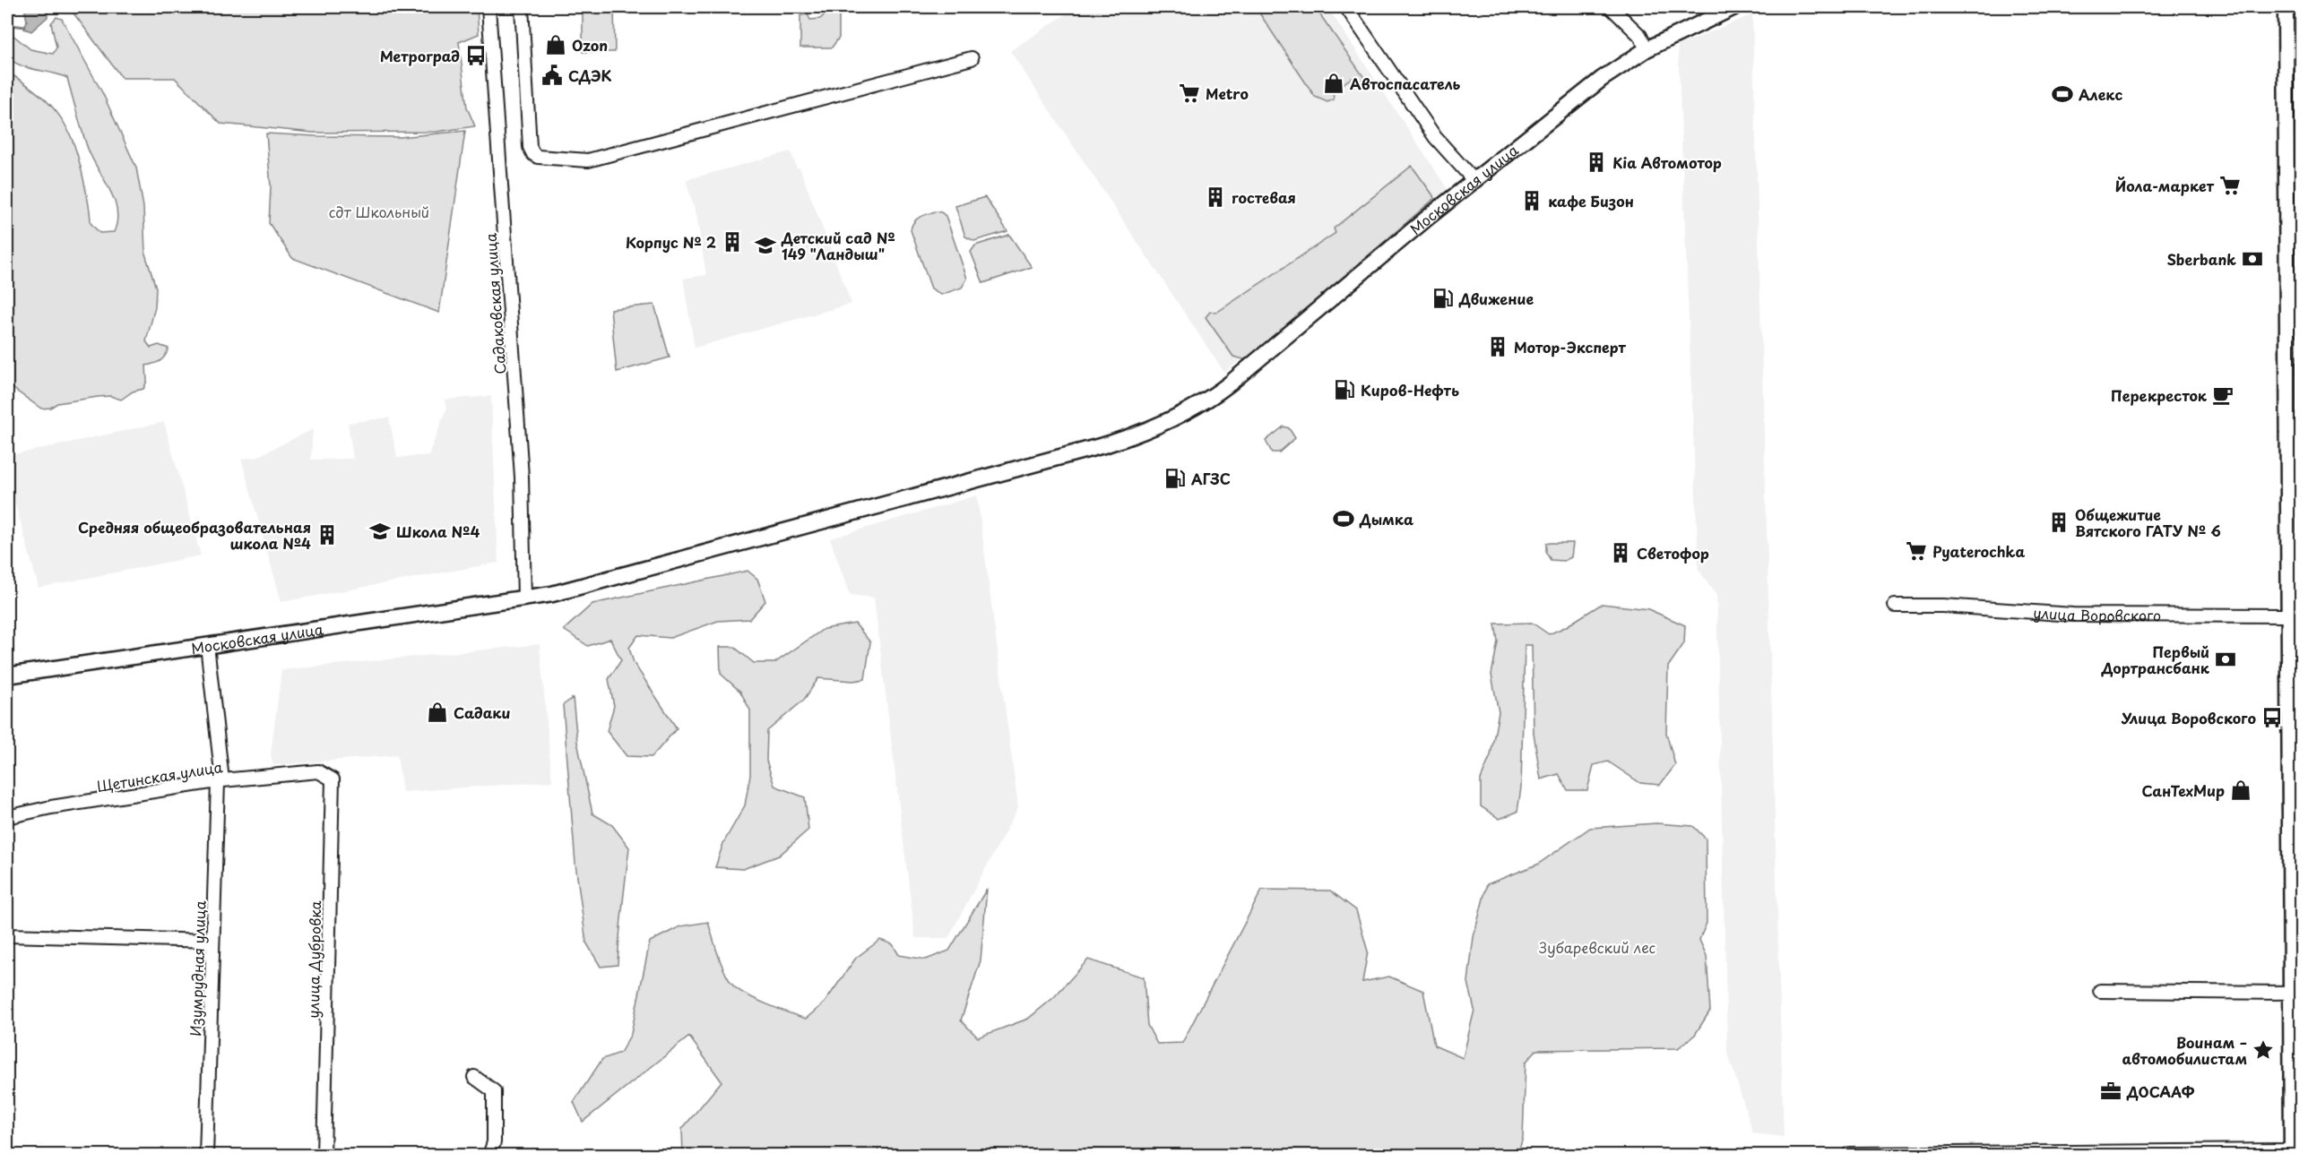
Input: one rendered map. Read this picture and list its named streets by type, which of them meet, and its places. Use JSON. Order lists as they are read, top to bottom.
{
  "streets": {
    "main road": ["Московская улица"],
    "street": [
      "Садаковская улица",
      "улица Воровского",
      "Щетинская улица",
      "улица Дубровка",
      "Изумрудная улица"
    ]
  },
  "crossings": [
    ["Московская улица", "Садаковская улица"],
    ["Московская улица", "Изумрудная улица"],
    ["Щетинская улица", "улица Дубровка"],
    ["Щетинская улица", "Изумрудная улица"]
  ],
  "parks": ["сдт Школьный", "Зубаревский лес"],
  "places": {
    "shop": [
      "Ozon",
      "Автоспасатель",
      "Садаки",
      "СанТехМир"
    ],
    "bus stop": ["Метроград", "Улица Воровского"],
    "public building": ["СДЭК"],
    "supermarket": ["Metro", "Йола-маркет", "Pyaterochka"],
    "sports": ["Алекс", "Дымка"],
    "building": [
      "Kia Автомотор",
      "гостевая",
      "кафе Бизон",
      "Корпус № 2",
      "Мотор-Эксперт",
      "Общежитие Вятского ГАТУ № 6",
      "Средняя общеобразовательная школа №4",
      "Светофор"
    ],
    "school or university": ["Детский сад № 149 \"Ландыш\"", "Школа №4"],
    "bank": ["Sberbank", "Первый Дортрансбанк"],
    "fuel station": ["Движение", "Киров-Нефть", "АГЗС"],
    "cafe": ["Перекресток"],
    "place": ["Воинам – автомобилистам"],
    "office": ["ДОСААФ"]
  }
}
